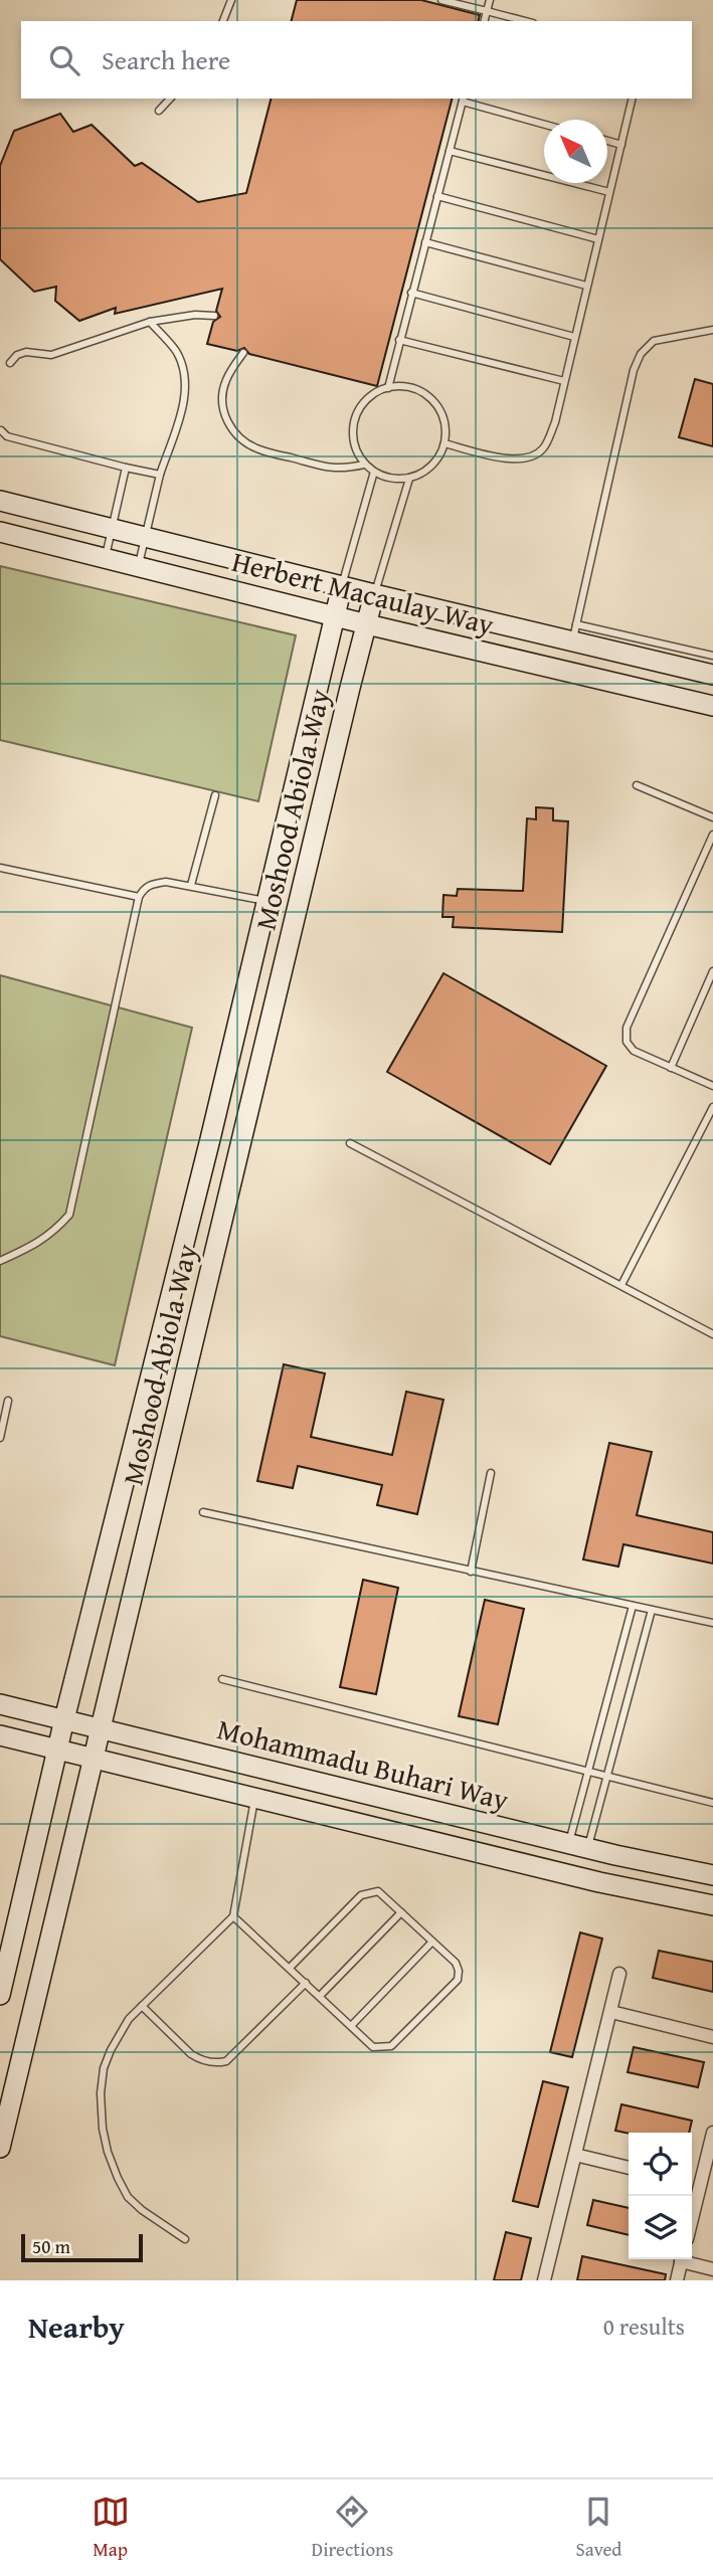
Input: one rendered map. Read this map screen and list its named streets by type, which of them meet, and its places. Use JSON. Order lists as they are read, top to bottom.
{
  "streets": {
    "main road": ["Herbert Macaulay Way", "Moshood Abiola Way", "Mohammadu Buhari Way"]
  },
  "crossings": [
    ["Herbert Macaulay Way", "Moshood Abiola Way"],
    ["Moshood Abiola Way", "Mohammadu Buhari Way"]
  ],
  "scale_bar": "50 m",
  "north": "top left",
  "page": {
    "search": "Search here",
    "scale": "50 m",
    "heading": ["Nearby", "0 results"],
    "nav": ["Map", "Directions", "Saved"]
  }
}
